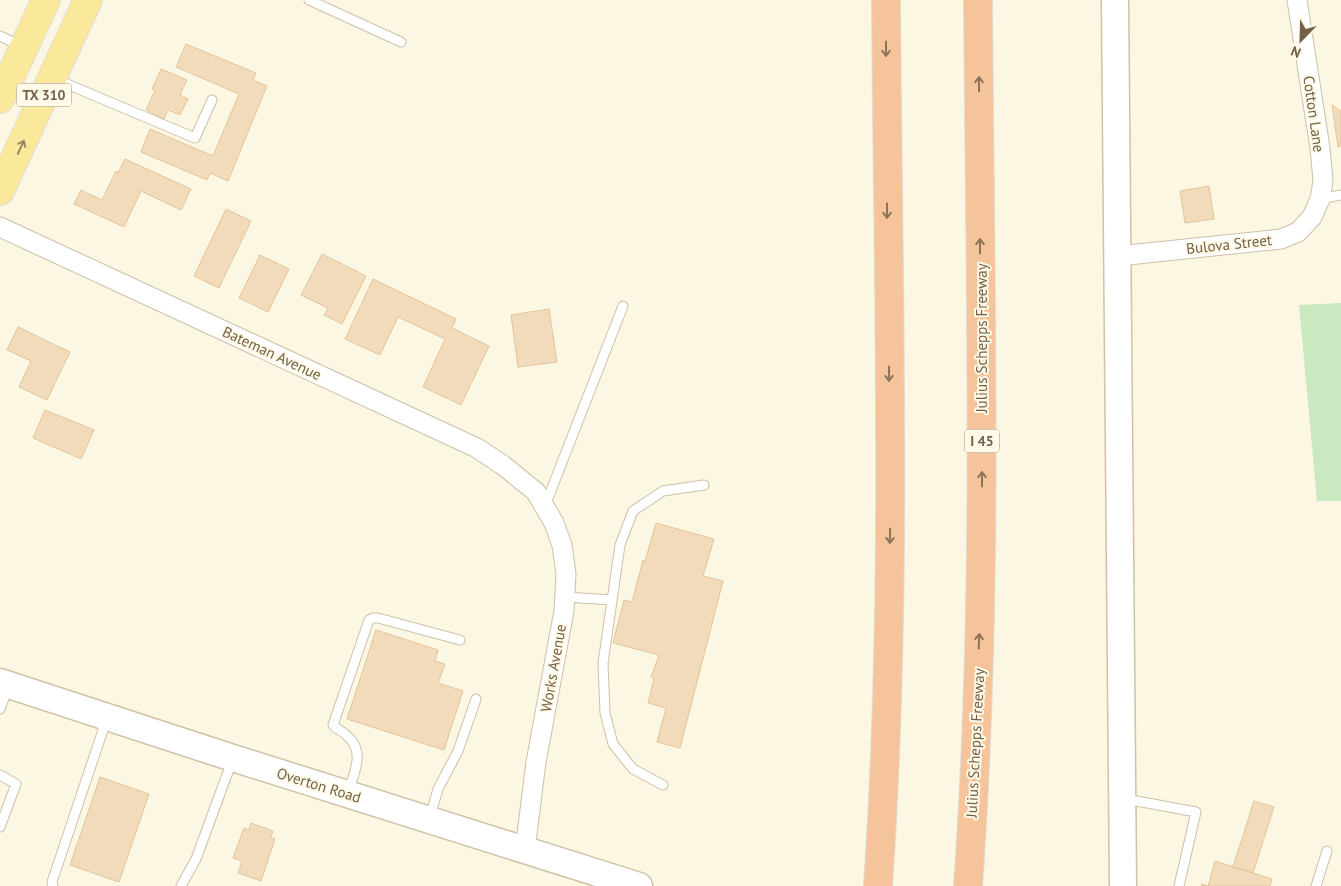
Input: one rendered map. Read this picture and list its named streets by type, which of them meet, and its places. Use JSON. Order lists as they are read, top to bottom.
{
  "streets": {
    "highway": ["Julius Schepps Freeway", "I 45"],
    "main road": ["TX 310", "Overton Road"],
    "street": [
      "Cotton Lane",
      "Bulova Street",
      "Bateman Avenue",
      "Works Avenue"
    ]
  },
  "crossings": [
    ["Cotton Lane", "Bulova Street"],
    ["Bateman Avenue", "Works Avenue"],
    ["Works Avenue", "Overton Road"]
  ],
  "north": "bottom left"
}
